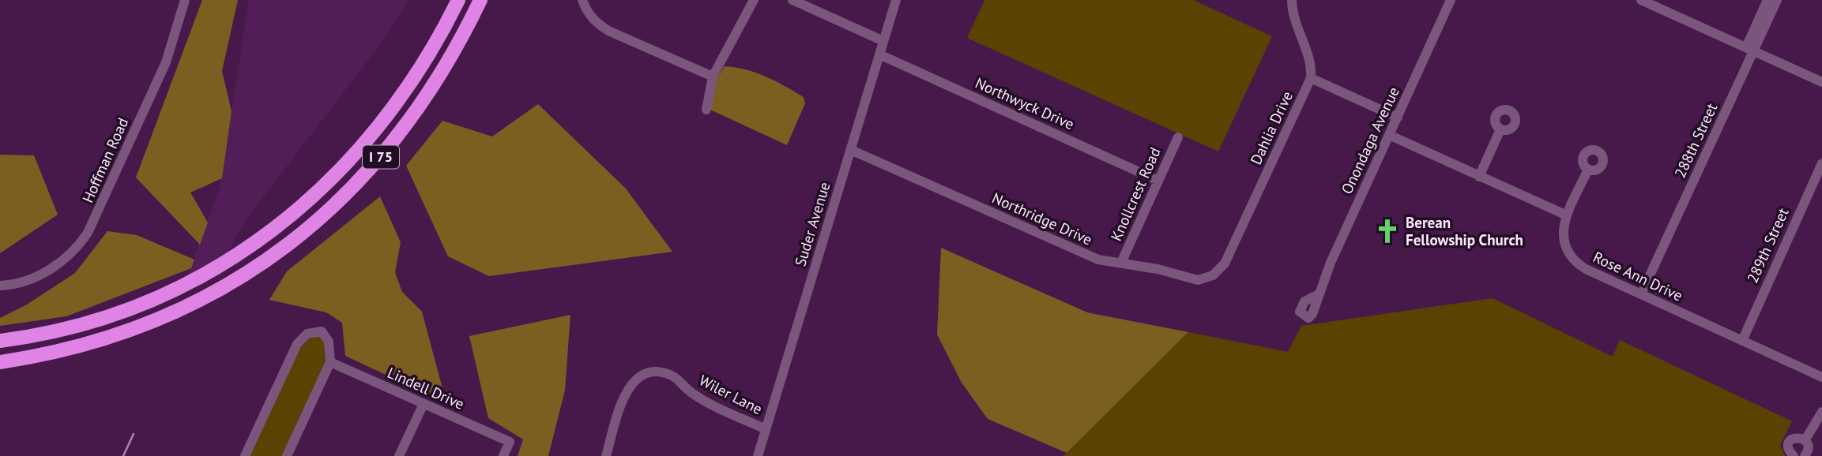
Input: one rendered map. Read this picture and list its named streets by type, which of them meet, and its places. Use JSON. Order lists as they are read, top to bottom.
{
  "streets": {
    "highway": ["I 75"],
    "street": [
      "Northwyck Drive",
      "Dahlia Drive",
      "Onondaga Avenue",
      "288th Street",
      "Hoffman Road",
      "Knollcrest Road",
      "Northridge Drive",
      "Suder Avenue",
      "289th Street",
      "Rose Ann Drive",
      "Lindell Drive",
      "Wiler Lane"
    ]
  },
  "crossings": [
    ["Northwyck Drive", "Knollcrest Road"],
    ["Northwyck Drive", "Suder Avenue"],
    ["Dahlia Drive", "Northridge Drive"],
    ["288th Street", "Rose Ann Drive"],
    ["Knollcrest Road", "Northridge Drive"],
    ["Northridge Drive", "Suder Avenue"],
    ["Suder Avenue", "Wiler Lane"],
    ["289th Street", "Rose Ann Drive"]
  ],
  "places": {
    "church": ["Berean Fellowship Church"]
  }
}
